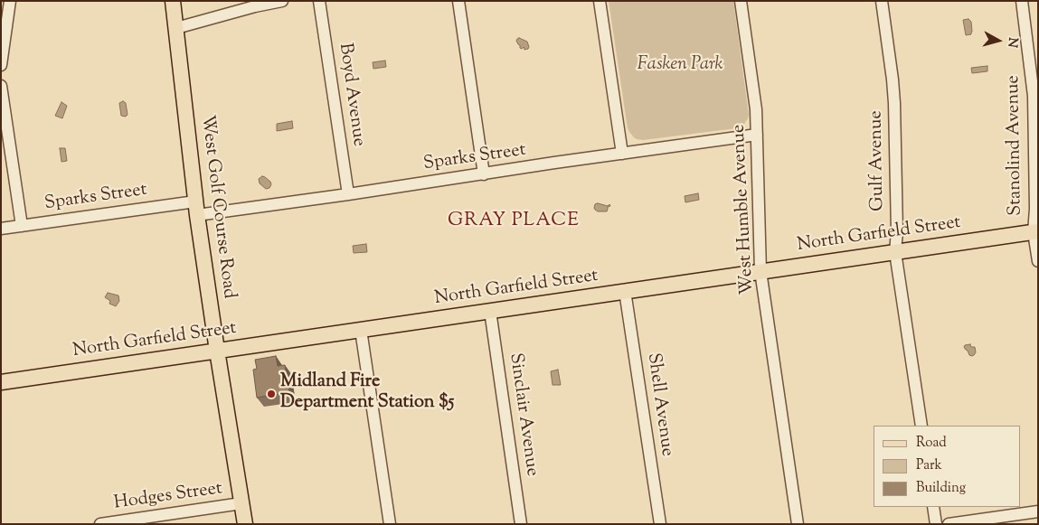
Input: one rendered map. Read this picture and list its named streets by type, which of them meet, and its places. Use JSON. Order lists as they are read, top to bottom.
{
  "streets": {
    "main road": ["West Golf Course Road", "North Garfield Street"],
    "street": [
      "Boyd Avenue",
      "Stanolind Avenue",
      "Sparks Street",
      "Gulf Avenue",
      "West Humble Avenue",
      "Shell Avenue",
      "Sinclair Avenue",
      "Hodges Street"
    ]
  },
  "crossings": [
    ["Boyd Avenue", "Sparks Street"],
    ["Stanolind Avenue", "North Garfield Street"],
    ["Sparks Street", "West Golf Course Road"],
    ["Sparks Street", "West Humble Avenue"],
    ["Gulf Avenue", "North Garfield Street"],
    ["West Golf Course Road", "North Garfield Street"],
    ["West Golf Course Road", "Hodges Street"],
    ["West Humble Avenue", "North Garfield Street"],
    ["North Garfield Street", "Shell Avenue"],
    ["North Garfield Street", "Sinclair Avenue"]
  ],
  "districts": ["GRAY PLACE"],
  "parks": ["Fasken Park"],
  "places": ["Midland Fire Department Station $5"],
  "legend": ["Road", "Park", "Building"],
  "north": "right"
}
